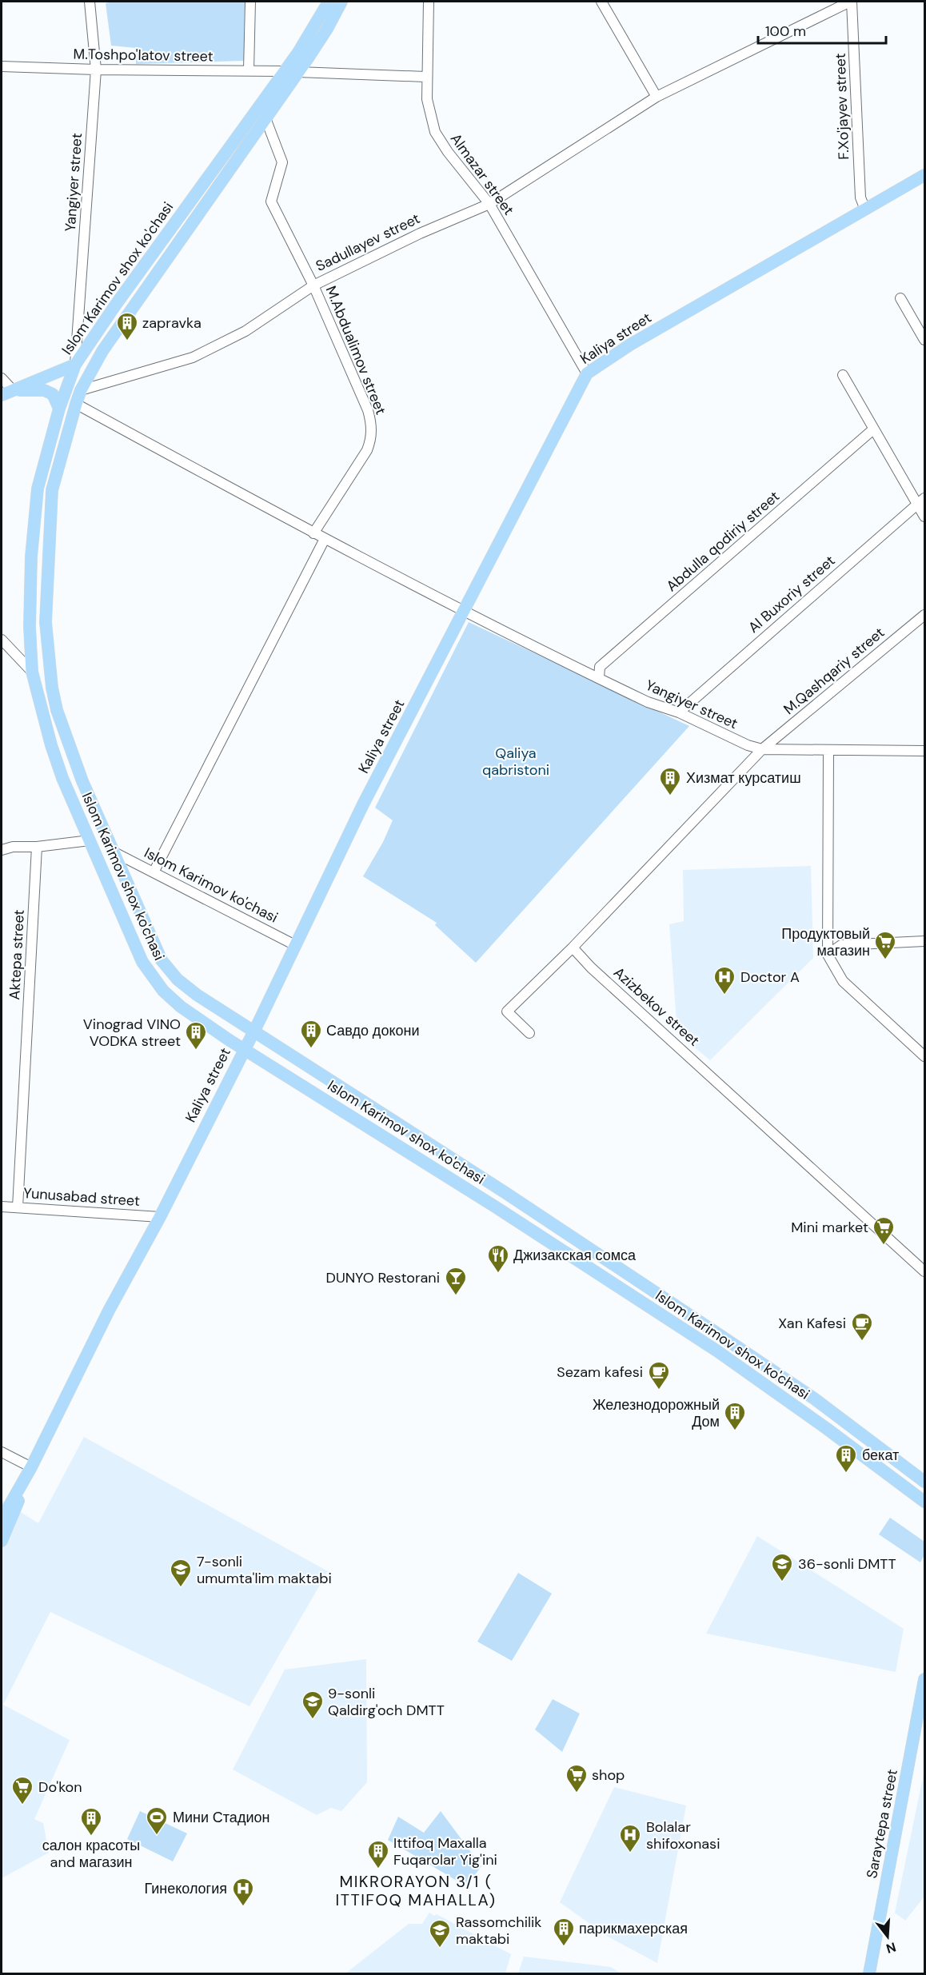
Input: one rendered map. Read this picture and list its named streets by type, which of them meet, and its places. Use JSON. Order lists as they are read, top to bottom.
{
  "streets": {
    "main road": ["Islom Karimov shox ko'chasi", "Kaliya street", "Saraytepa street"],
    "street": [
      "М.Toshpo'latov street",
      "F.Хo'jayev street",
      "Almazar street",
      "Yangiyer street",
      "Sadullayev street",
      "M.Abdualimov street",
      "Abdulla qodiriy street",
      "Al Buxoriy street",
      "M.Qashqariy street",
      "Islom Karimov ko'chasi",
      "Aktepa street",
      "Azizbekov street",
      "Yunusabad street"
    ]
  },
  "crossings": [
    ["М.Toshpo'latov street", "Yangiyer street"],
    ["М.Toshpo'latov street", "Islom Karimov shox ko'chasi"],
    ["F.Хo'jayev street", "Sadullayev street"],
    ["F.Хo'jayev street", "Kaliya street"],
    ["Almazar street", "Sadullayev street"],
    ["Almazar street", "Kaliya street"],
    ["Yangiyer street", "Islom Karimov shox ko'chasi"],
    ["Yangiyer street", "Kaliya street"],
    ["Yangiyer street", "M.Abdualimov street"],
    ["Yangiyer street", "Abdulla qodiriy street"],
    ["Yangiyer street", "Al Buxoriy street"],
    ["Yangiyer street", "M.Qashqariy street"],
    ["Sadullayev street", "Islom Karimov shox ko'chasi"],
    ["Sadullayev street", "M.Abdualimov street"],
    ["Islom Karimov shox ko'chasi", "Kaliya street"],
    ["Islom Karimov shox ko'chasi", "M.Abdualimov street"],
    ["Islom Karimov shox ko'chasi", "Islom Karimov ko'chasi"],
    ["Kaliya street", "Islom Karimov ko'chasi"],
    ["Kaliya street", "Yunusabad street"],
    ["Aktepa street", "Yunusabad street"]
  ],
  "districts": ["MIKRORAYON 3/1 ( ITTIFOQ MAHALLA)"],
  "parks": ["Qaliya qabristoni"],
  "places": {
    "building": [
      "zapravka",
      "Хизмат курсатиш",
      "Савдо докони",
      "Vinograd VINO VODKA street",
      "Железнодорожный Дом",
      "бекат",
      "салон красоты and магазин",
      "Ittifoq Maxalla Fuqarolar Yig'ini",
      "парикмахерская"
    ],
    "supermarket": [
      "Продуктовый магазин",
      "Mini market",
      "shop",
      "Do'kon"
    ],
    "hospital": ["Doctor A", "Bolalar shifoxonasi", "Гинекология"],
    "restaurant": ["Джизакская сомса"],
    "bar": ["DUNYO Restorani"],
    "cafe": ["Xan Kafesi", "Sezam kafesi"],
    "school or university": [
      "36-sonli DMTT",
      "7-sonli umumta'lim maktabi",
      "9-sonli Qaldirg'och DMTT",
      "Rassomchilik maktabi"
    ],
    "sports": ["Мини Стадион"]
  },
  "scale_bar": "100 m",
  "north": "bottom"
}
